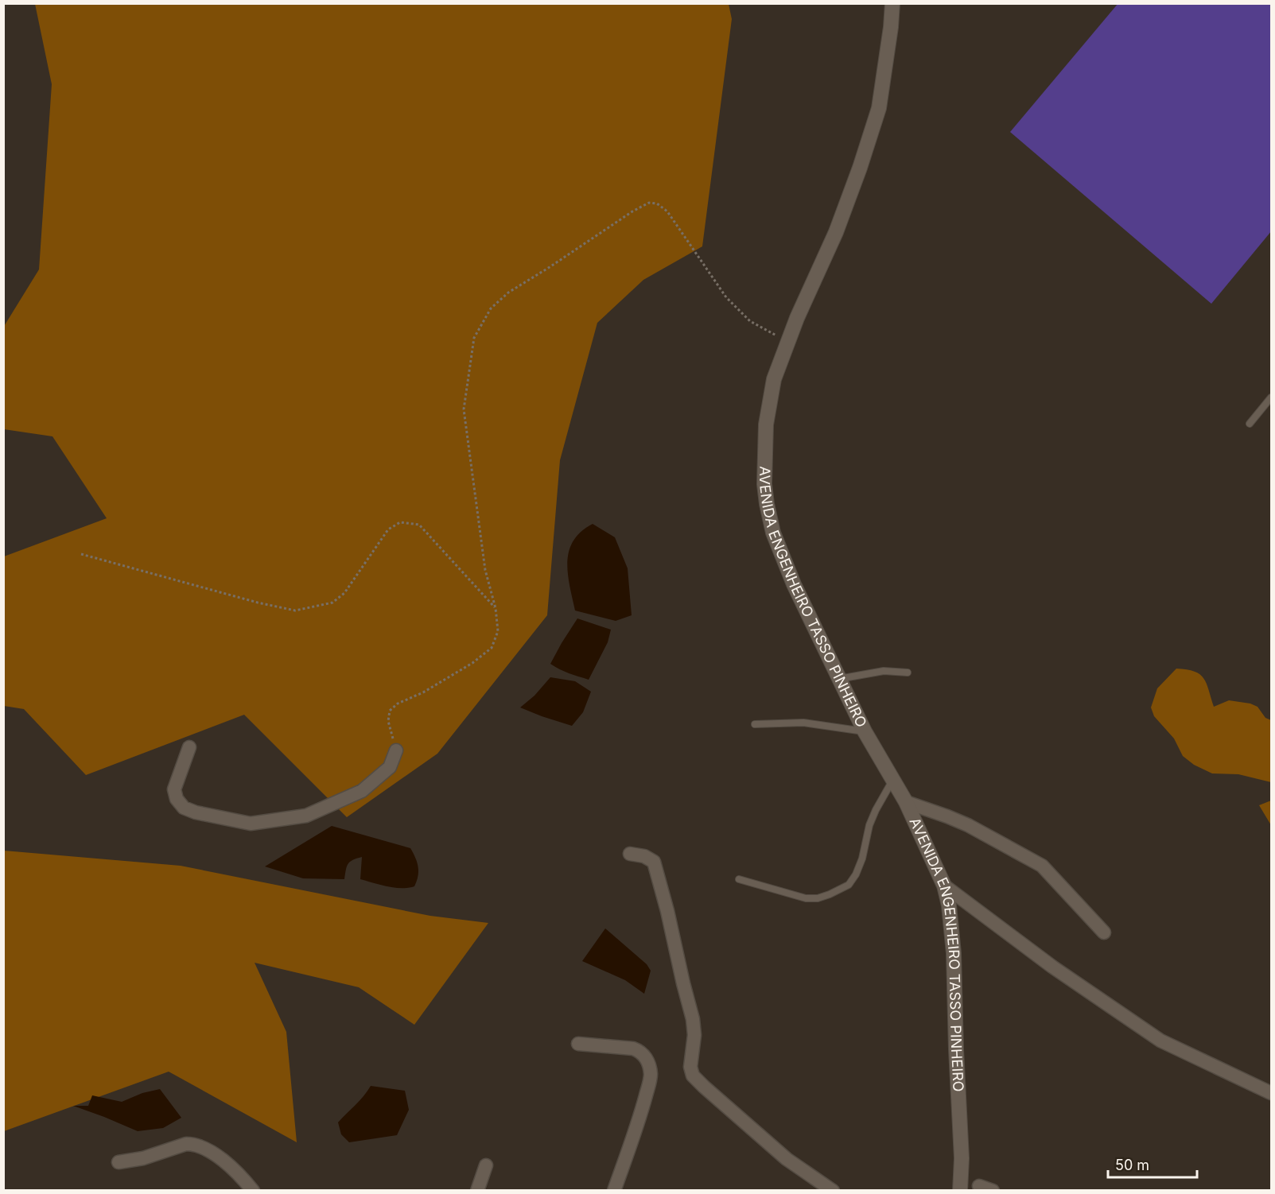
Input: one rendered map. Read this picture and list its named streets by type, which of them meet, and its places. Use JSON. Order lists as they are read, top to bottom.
{
  "streets": {
    "main road": ["AVENIDA ENGENHEIRO TASSO PINHEIRO"]
  },
  "scale_bar": "50 m"
}
